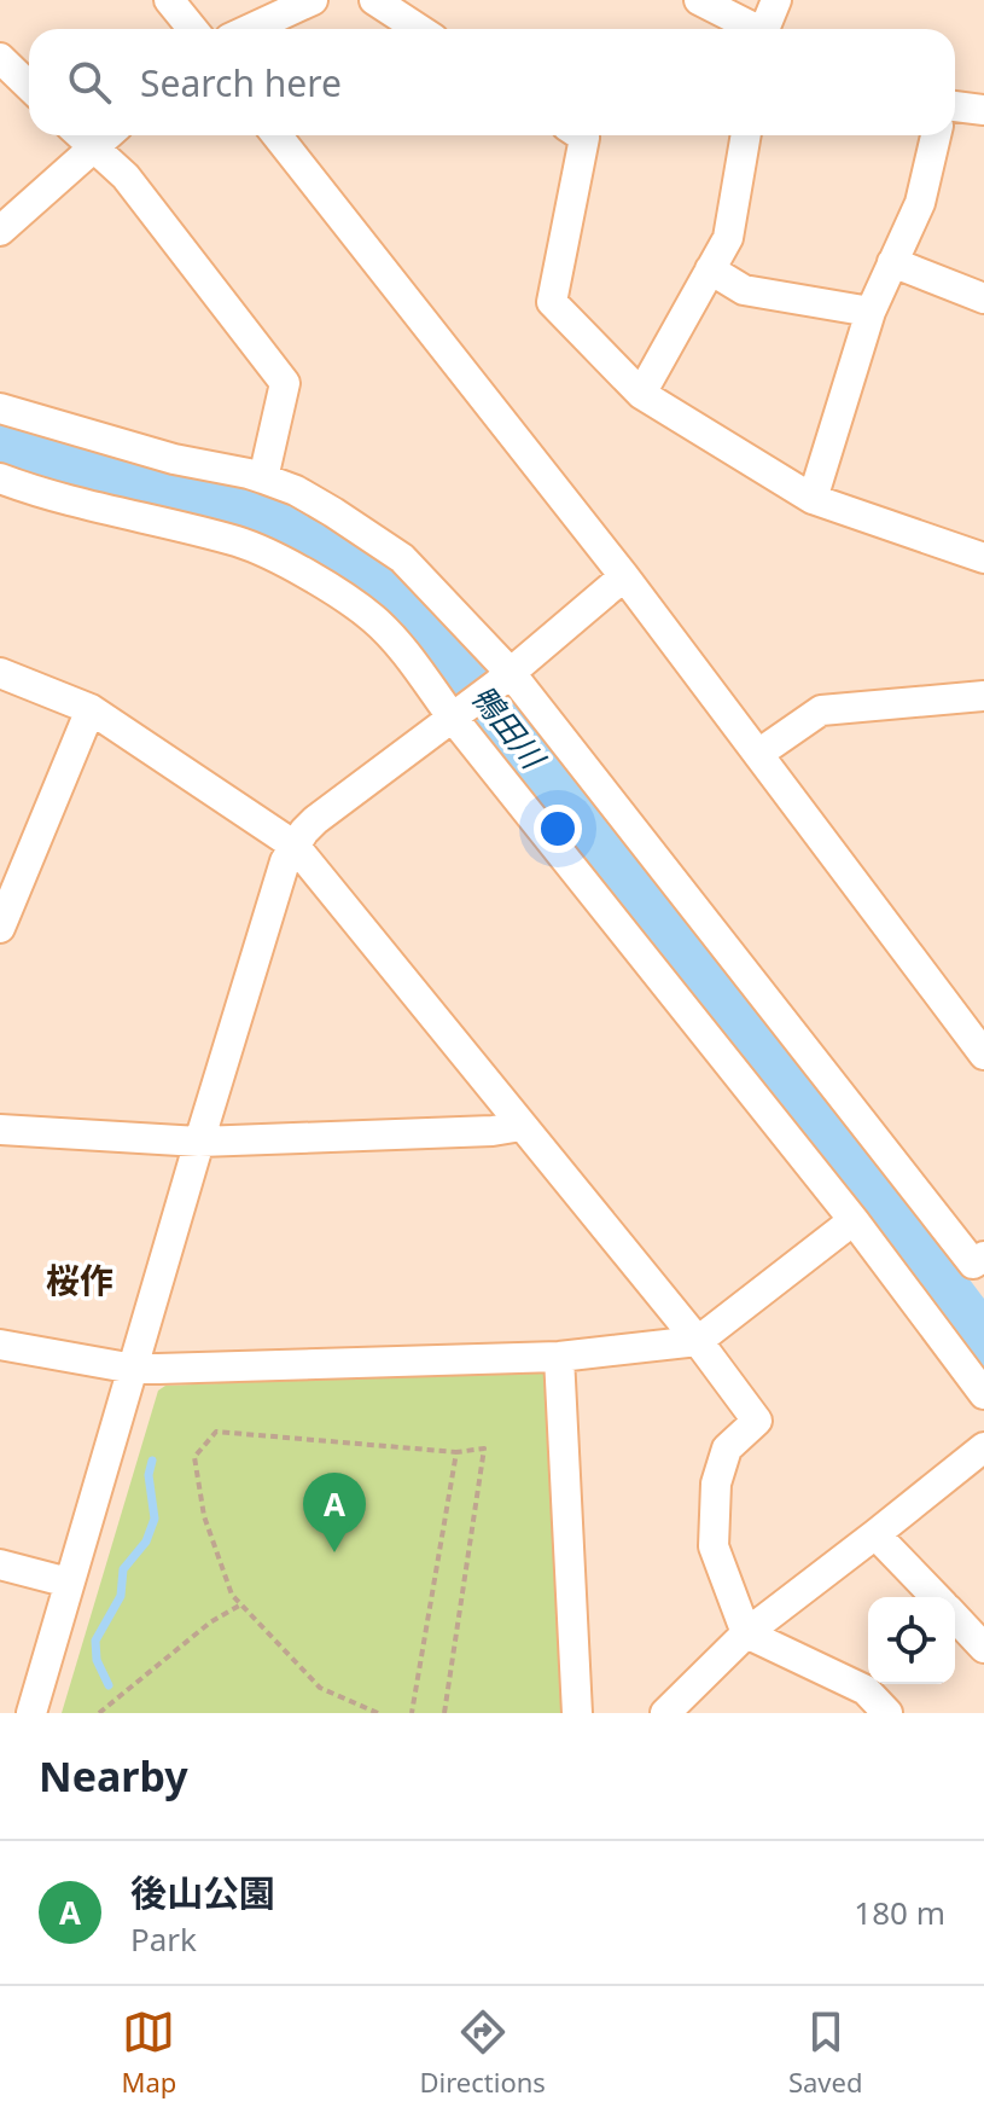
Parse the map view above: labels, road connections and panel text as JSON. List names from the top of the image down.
{
  "districts": ["桜作"],
  "water": ["鴨田川"],
  "page": {
    "search": "Search here",
    "pins": "A",
    "heading": "Nearby",
    "list": [
      {
        "mark": "A",
        "name": "後山公園",
        "note": "Park",
        "value": "180 m"
      }
    ],
    "nav": ["Map", "Directions", "Saved"]
  }
}
